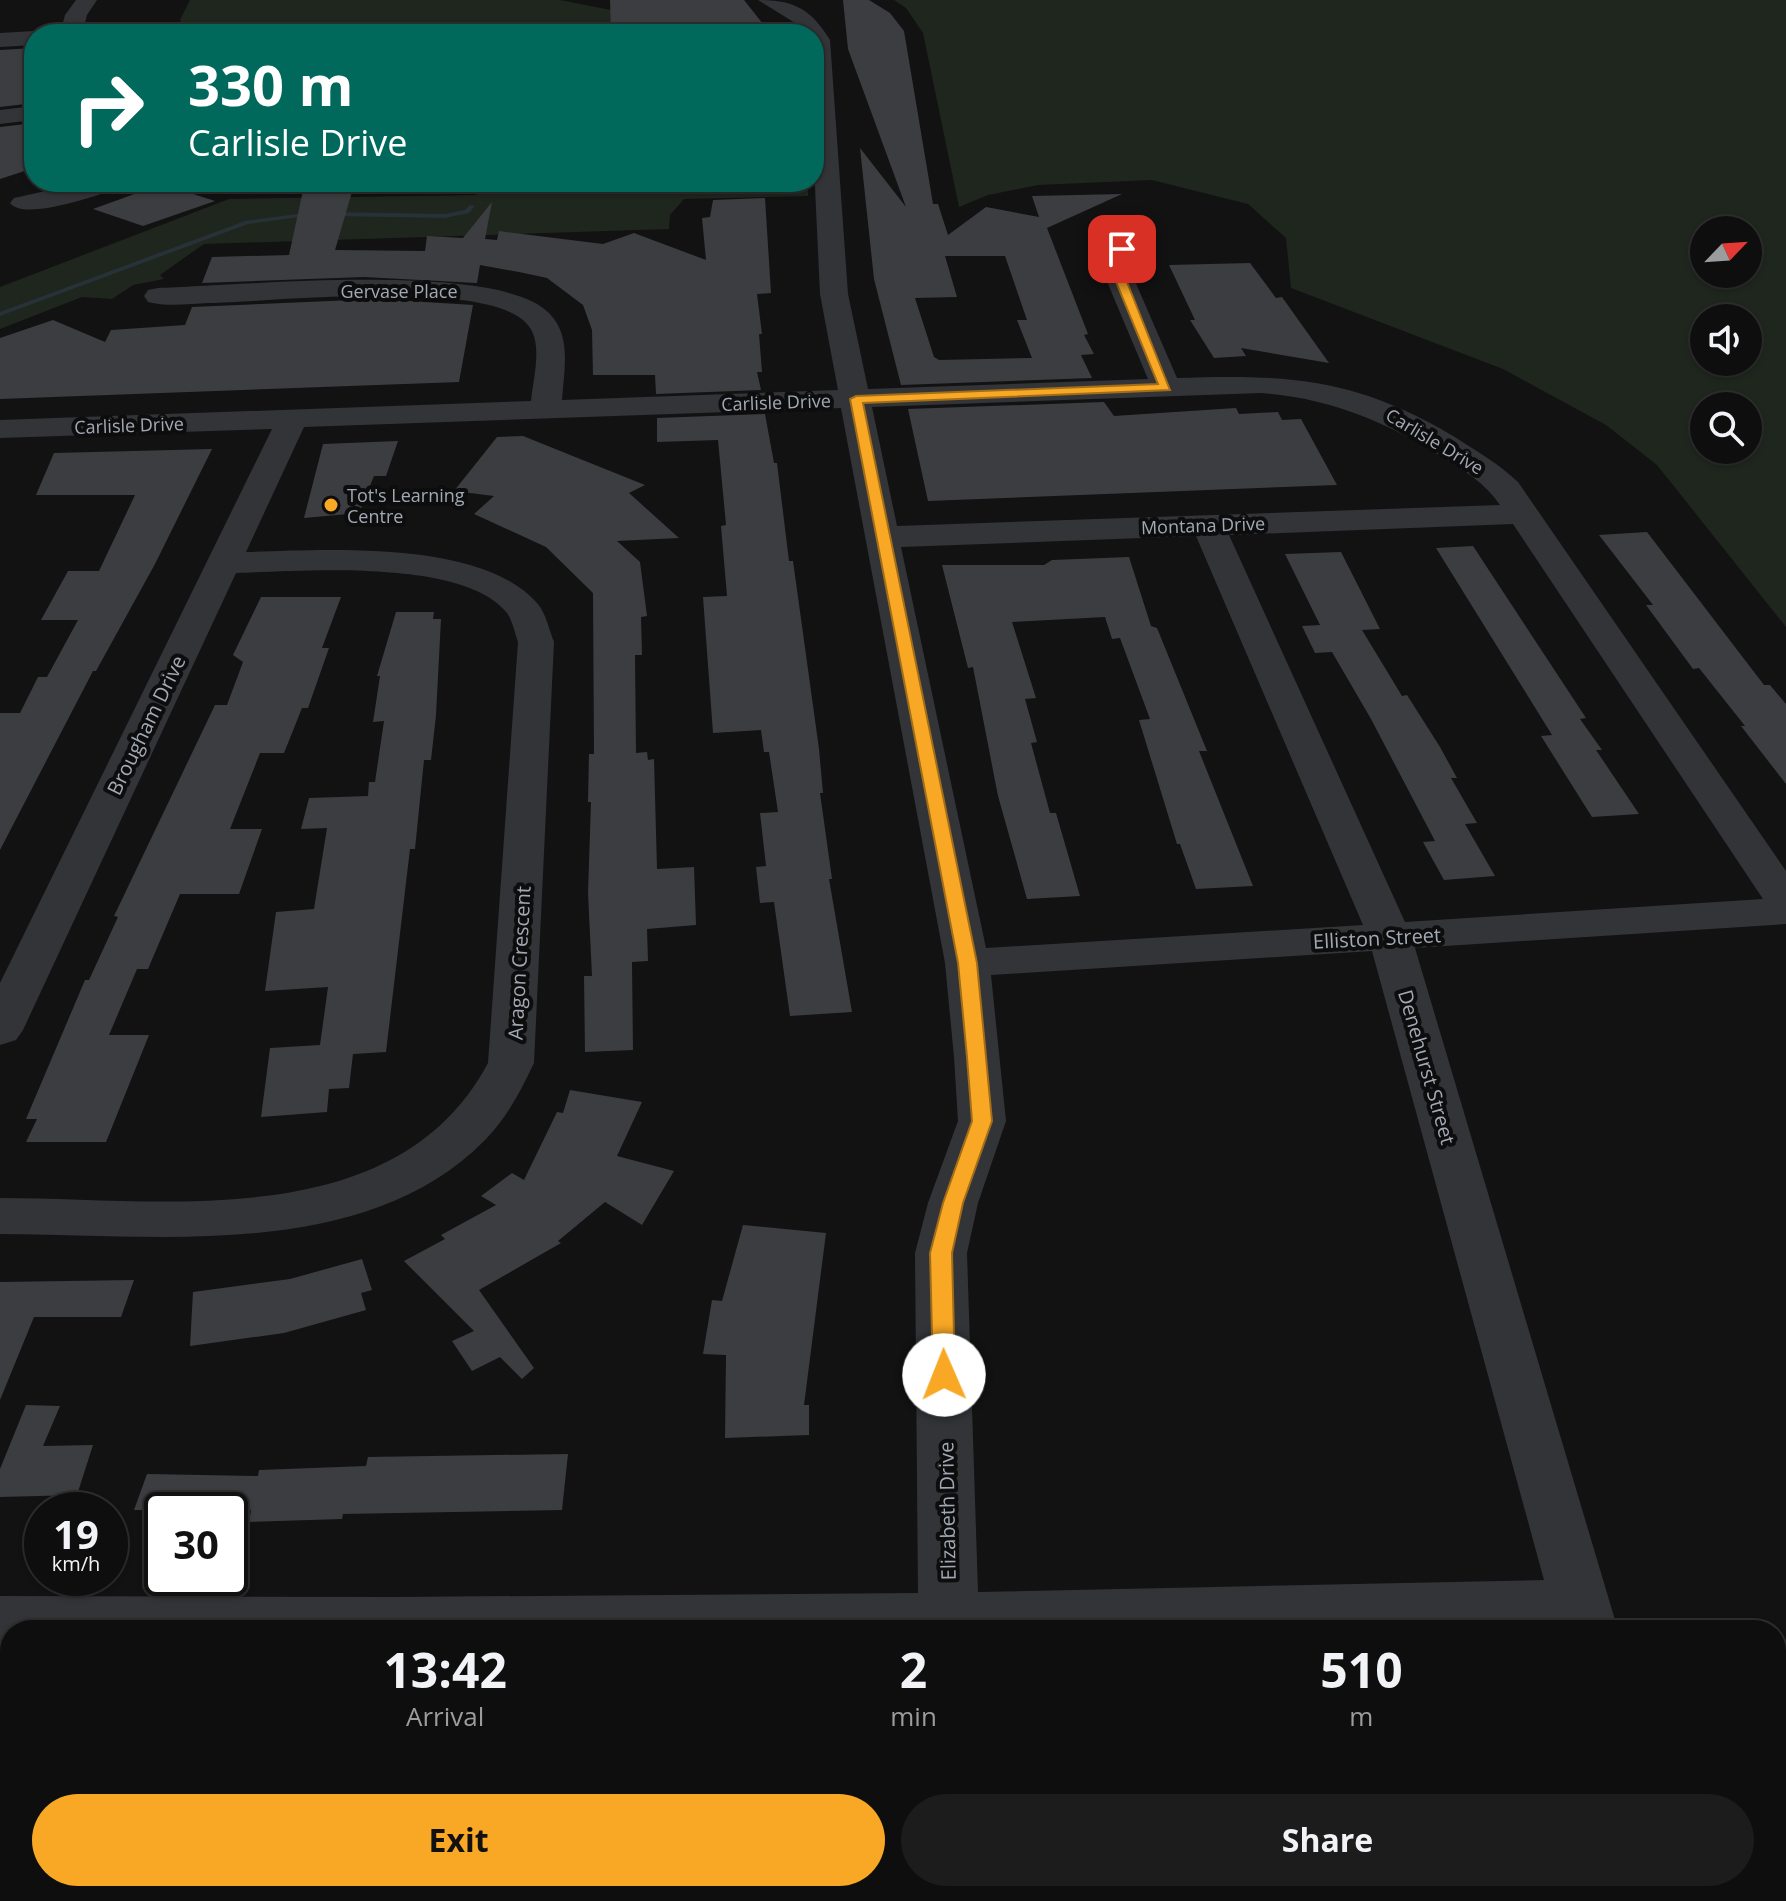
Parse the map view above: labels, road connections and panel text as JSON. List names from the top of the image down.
{
  "streets": {
    "street": [
      "Gervase Place",
      "Carlisle Drive",
      "Montana Drive",
      "Brougham Drive",
      "Elliston Street",
      "Aragon Crescent",
      "Denehurst Street",
      "Elizabeth Drive"
    ]
  },
  "crossings": [
    ["Gervase Place", "Carlisle Drive"],
    ["Carlisle Drive", "Montana Drive"],
    ["Carlisle Drive", "Brougham Drive"],
    ["Carlisle Drive", "Elizabeth Drive"],
    ["Montana Drive", "Denehurst Street"],
    ["Montana Drive", "Elizabeth Drive"],
    ["Brougham Drive", "Aragon Crescent"],
    ["Elliston Street", "Denehurst Street"],
    ["Elliston Street", "Elizabeth Drive"]
  ],
  "places": ["Tot's Learning Centre"],
  "north": "top right",
  "page": {
    "turn": ["330 m", "Carlisle Drive"],
    "speed": "19 km/h",
    "limit": "30",
    "eta": [
      "13:42",
      "Arrival",
      "2",
      "min",
      "510",
      "m"
    ],
    "buttons": ["Exit", "Share"]
  }
}
